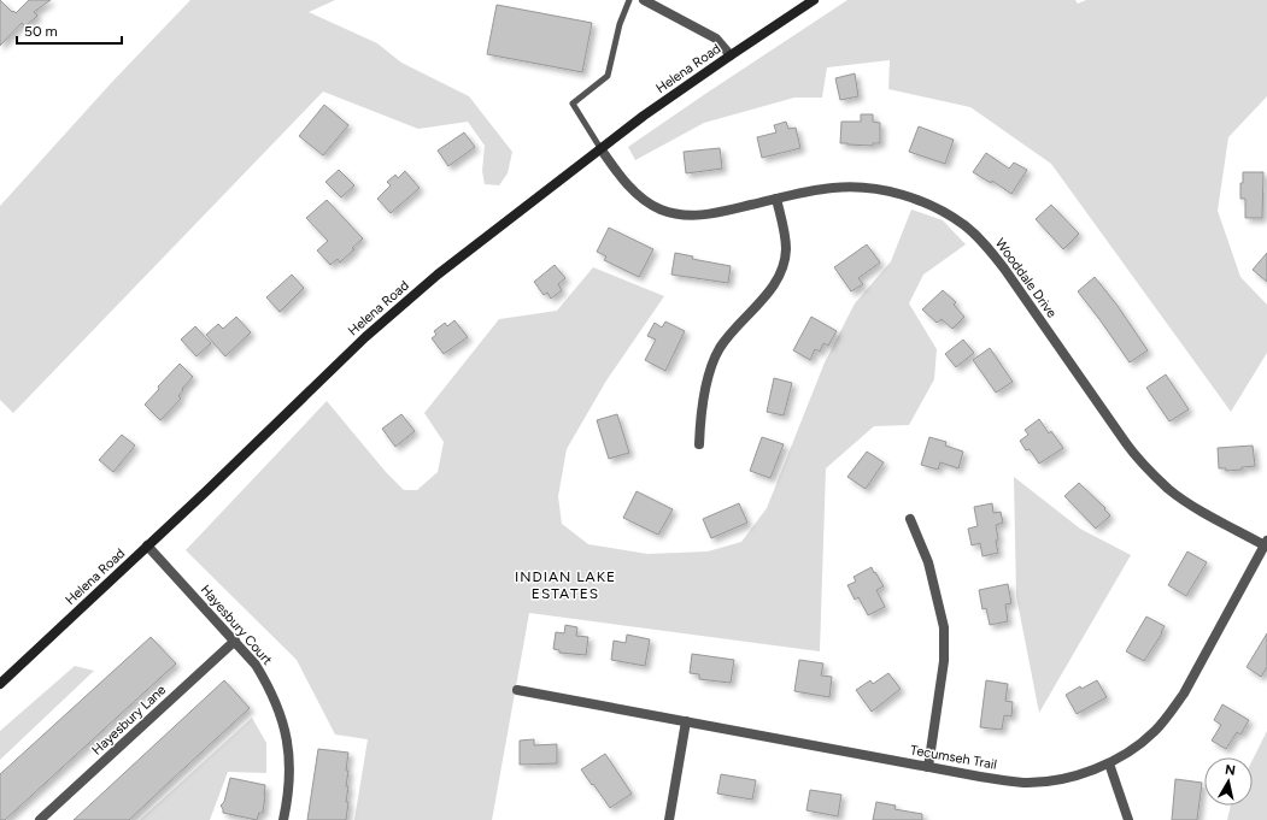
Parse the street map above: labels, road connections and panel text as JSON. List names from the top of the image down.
{
  "streets": {
    "main road": ["Helena Road"],
    "street": [
      "Wooddale Drive",
      "Hayesbury Court",
      "Hayesbury Lane",
      "Tecumseh Trail"
    ]
  },
  "crossings": [
    ["Helena Road", "Wooddale Drive"],
    ["Helena Road", "Hayesbury Court"],
    ["Wooddale Drive", "Tecumseh Trail"],
    ["Hayesbury Court", "Hayesbury Lane"]
  ],
  "districts": ["INDIAN LAKE ESTATES"],
  "scale_bar": "50 m",
  "north": "top"
}
